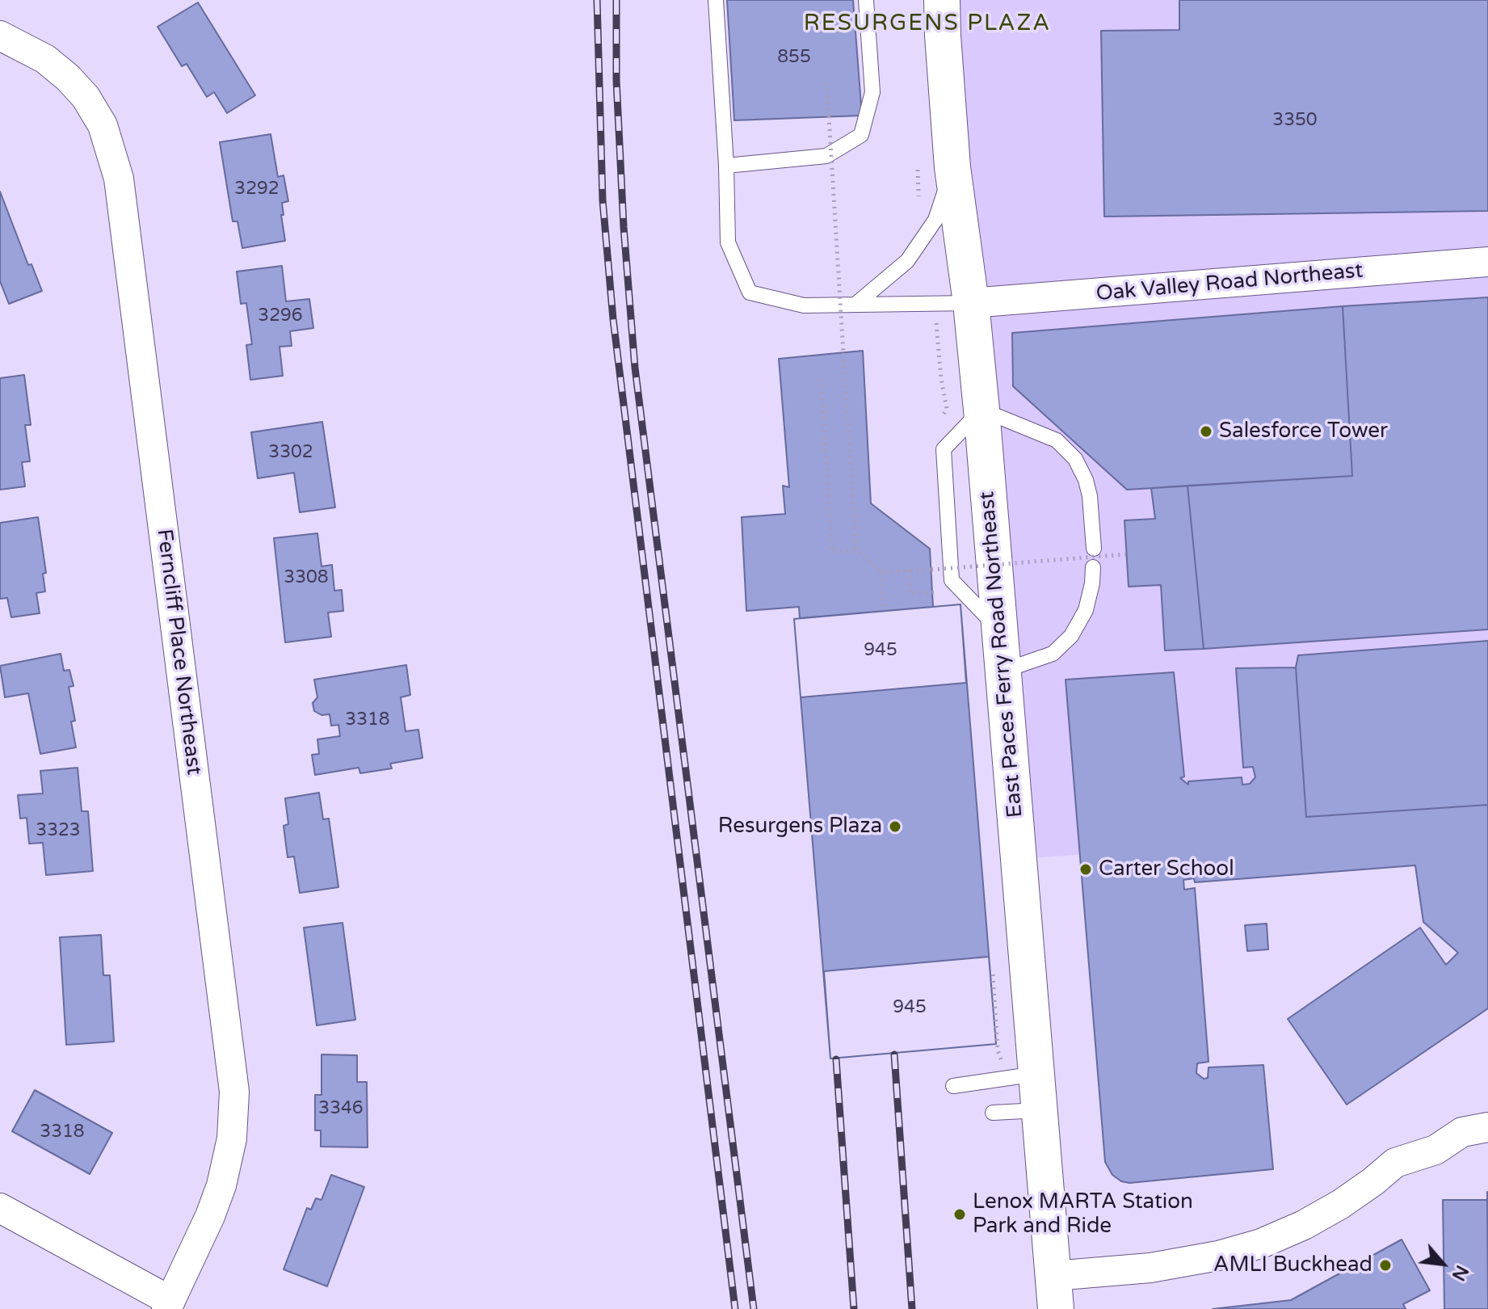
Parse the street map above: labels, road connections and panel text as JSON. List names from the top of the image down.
{
  "streets": {
    "street": ["Oak Valley Road Northeast", "Ferncliff Place Northeast", "East Paces Ferry Road Northeast"]
  },
  "crossings": [
    ["Oak Valley Road Northeast", "East Paces Ferry Road Northeast"]
  ],
  "districts": ["RESURGENS PLAZA"],
  "places": [
    "Salesforce Tower",
    "Resurgens Plaza",
    "Carter School",
    "Lenox MARTA Station Park and Ride",
    "AMLI Buckhead"
  ],
  "house_numbers": [
    "855",
    "3350",
    "3292",
    "3296",
    "3302",
    "3308",
    "945",
    "3318",
    "3323",
    "945",
    "3346",
    "3318"
  ],
  "north": "bottom right"
}
